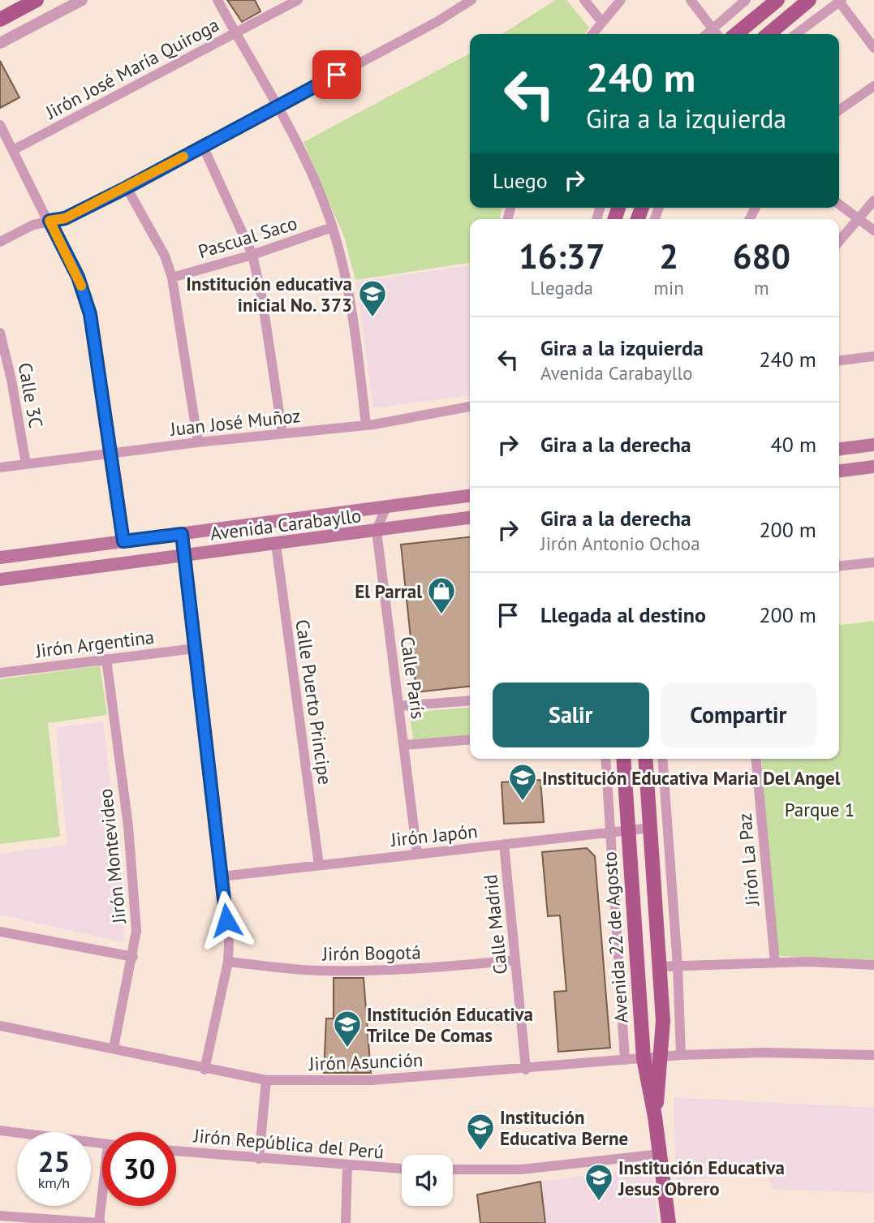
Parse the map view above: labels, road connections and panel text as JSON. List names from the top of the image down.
{
  "streets": {
    "main road": ["Avenida Carabayllo", "Avenida 22 de Agosto"],
    "street": [
      "Jirón José María Quiroga",
      "Pascual Saco",
      "Calle 3C",
      "Juan José Muñoz",
      "Jirón Argentina",
      "Calle París",
      "Calle Puerto Principe",
      "Jirón Japón",
      "Jirón Montevideo",
      "Jirón La Paz",
      "Calle Madrid",
      "Jirón Bogotá",
      "Jirón Asunción",
      "Jirón República del Perú"
    ]
  },
  "crossings": [
    ["Calle 3C", "Juan José Muñoz"],
    ["Avenida Carabayllo", "Calle París"],
    ["Avenida Carabayllo", "Calle Puerto Principe"],
    ["Jirón Argentina", "Jirón Montevideo"],
    ["Calle París", "Jirón Japón"],
    ["Calle Puerto Principe", "Jirón Japón"],
    ["Jirón Japón", "Calle Madrid"],
    ["Jirón Japón", "Avenida 22 de Agosto"],
    ["Jirón Montevideo", "Jirón Asunción"],
    ["Calle Madrid", "Jirón Bogotá"],
    ["Calle Madrid", "Jirón Asunción"],
    ["Avenida 22 de Agosto", "Jirón Asunción"]
  ],
  "parks": ["Parque 1"],
  "places": {
    "school or university": [
      "Institución educativa inicial No. 373",
      "Institución Educativa Maria Del Angel",
      "Institución Educativa Trilce De Comas",
      "Institución Educativa Berne",
      "Institución Educativa Jesus Obrero"
    ],
    "shop": ["El Parral"]
  },
  "page": {
    "turn": ["240 m", "Gira a la izquierda"],
    "then": "Luego",
    "eta": [
      "16:37",
      "Llegada",
      "2",
      "min",
      "680",
      "m"
    ],
    "list": [
      {
        "name": "Gira a la izquierda",
        "note": "Avenida Carabayllo",
        "value": "240 m"
      },
      {
        "name": "Gira a la derecha",
        "value": "40 m"
      },
      {
        "name": "Gira a la derecha",
        "note": "Jirón Antonio Ochoa",
        "value": "200 m"
      },
      {
        "name": "Llegada al destino",
        "value": "200 m"
      }
    ],
    "buttons": ["Salir", "Compartir"],
    "speed": "25 km/h",
    "limit": "30"
  }
}
